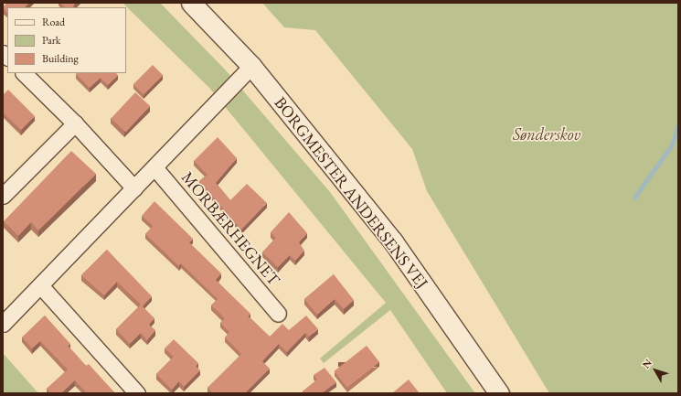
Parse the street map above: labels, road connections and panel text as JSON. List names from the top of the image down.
{
  "streets": {
    "street": ["BORGMESTER ANDERSENS VEJ", "MORBÆRHEGNET"]
  },
  "parks": ["Sønderskov"],
  "legend": ["Road", "Park", "Building"],
  "north": "top left"
}
